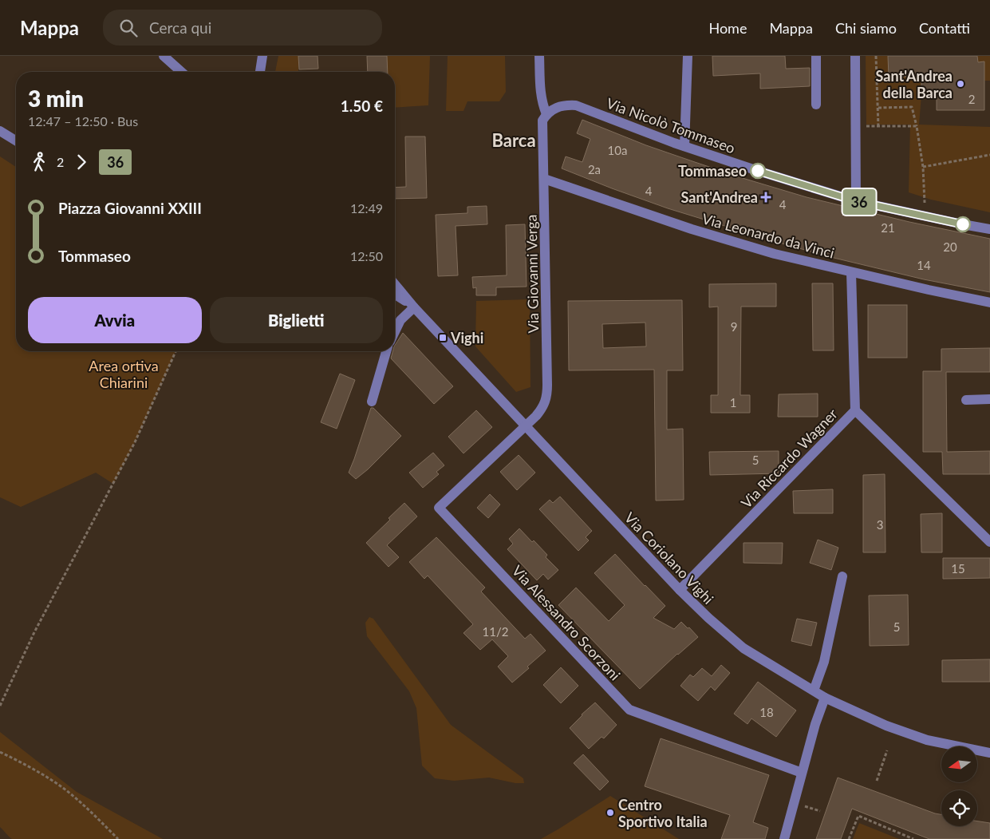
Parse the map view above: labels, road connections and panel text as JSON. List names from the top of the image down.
{
  "streets": {
    "street": [
      "Via Nicolò Tommaseo",
      "Via Leonardo da Vinci",
      "Via Giovanni Verga",
      "Via Riccardo Wagner",
      "Via Coriolano Vighi",
      "Via Alessandro Scorzoni"
    ]
  },
  "crossings": [
    ["Via Nicolò Tommaseo", "Via Giovanni Verga"],
    ["Via Leonardo da Vinci", "Via Giovanni Verga"],
    ["Via Leonardo da Vinci", "Via Riccardo Wagner"],
    ["Via Giovanni Verga", "Via Coriolano Vighi"],
    ["Via Giovanni Verga", "Via Alessandro Scorzoni"],
    ["Via Riccardo Wagner", "Via Coriolano Vighi"],
    ["Via Coriolano Vighi", "Via Alessandro Scorzoni"]
  ],
  "districts": ["Barca"],
  "parks": ["Area ortiva Chiarini"],
  "places": {
    "other": ["Sant'Andrea della Barca", "Tommaseo", "Centro Sportivo Italia"],
    "health": ["Sant'Andrea"],
    "transit": ["Vighi"]
  },
  "lines": ["bus line 36"],
  "house_numbers": [
    "2",
    "10a",
    "2a",
    "4",
    "4",
    "21",
    "20",
    "14",
    "9",
    "1",
    "5",
    "3",
    "15",
    "5",
    "11/2",
    "18"
  ],
  "north": "left",
  "page": {
    "header": "Mappa",
    "search": "Cerca qui",
    "nav": [
      "Home",
      "Mappa",
      "Chi siamo",
      "Contatti"
    ],
    "on_map": "36",
    "heading": ["3 min", "12:47 – 12:50 · Bus", "1.50 €"],
    "legs": ["2", "36"],
    "list": [
      {
        "name": "Piazza Giovanni XXIII",
        "value": "12:49"
      },
      {
        "name": "Tommaseo",
        "value": "12:50"
      }
    ],
    "buttons": ["Avvia", "Biglietti"]
  }
}
